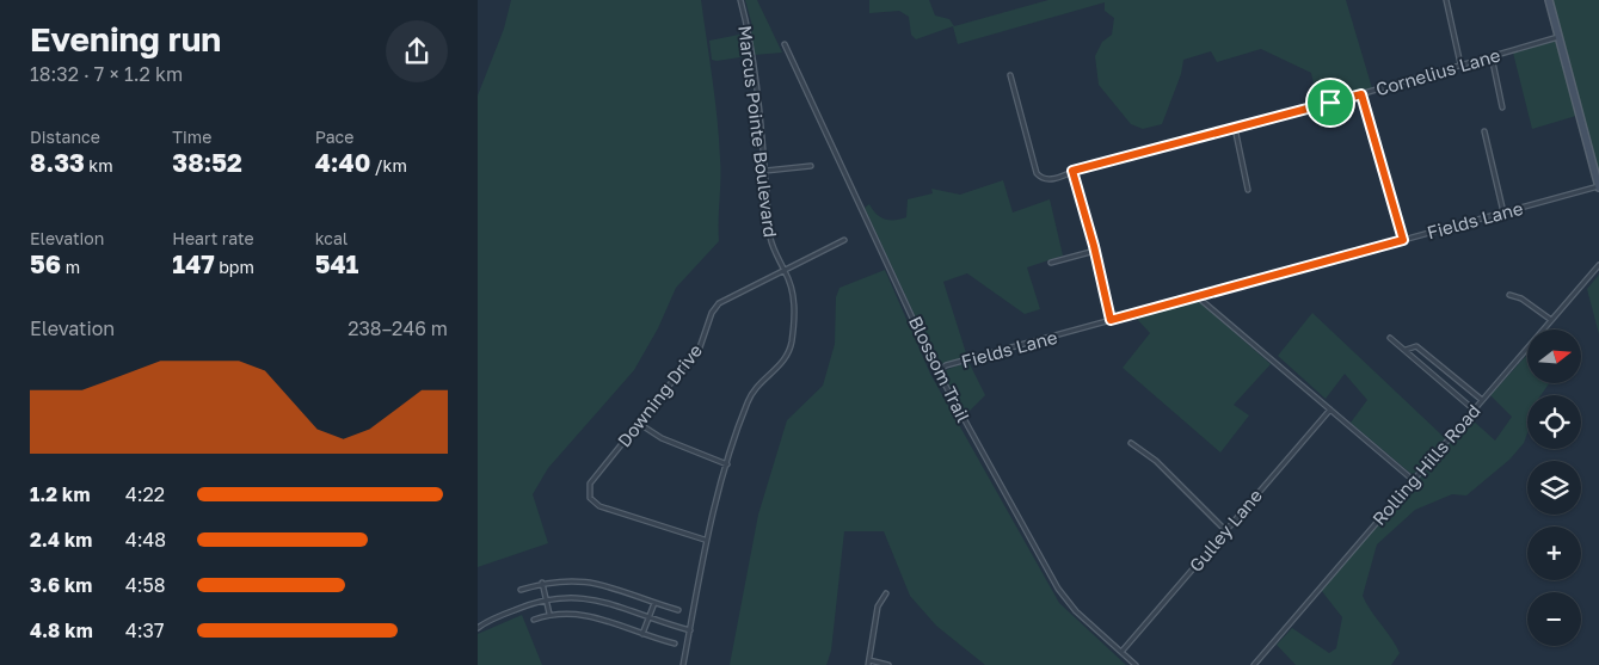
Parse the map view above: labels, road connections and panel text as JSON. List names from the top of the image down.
{
  "streets": {
    "street": [
      "Cornelius Lane",
      "Marcus Pointe Boulevard",
      "Fields Lane",
      "Blossom Trail",
      "Downing Drive",
      "Rolling Hills Road",
      "Gulley Lane"
    ]
  },
  "crossings": [
    ["Marcus Pointe Boulevard", "Downing Drive"],
    ["Fields Lane", "Blossom Trail"],
    ["Blossom Trail", "Gulley Lane"]
  ],
  "north": "right",
  "page": {
    "heading": ["Evening run", "18:32 · 7 × 1.2 km"],
    "stats": [
      ["Distance", "8.33 km"],
      ["Time", "38:52"],
      ["Pace", "4:40 /km"],
      ["Elevation", "56 m"],
      ["Heart rate", "147 bpm"],
      ["kcal", "541"]
    ],
    "chart": ["Elevation", "238–246 m"],
    "map_buttons": ["+", "−"],
    "list": [
      {
        "name": "1.2 km",
        "note": "4:22"
      },
      {
        "name": "2.4 km",
        "note": "4:48"
      },
      {
        "name": "3.6 km",
        "note": "4:58"
      },
      {
        "name": "4.8 km",
        "note": "4:37"
      }
    ]
  }
}
